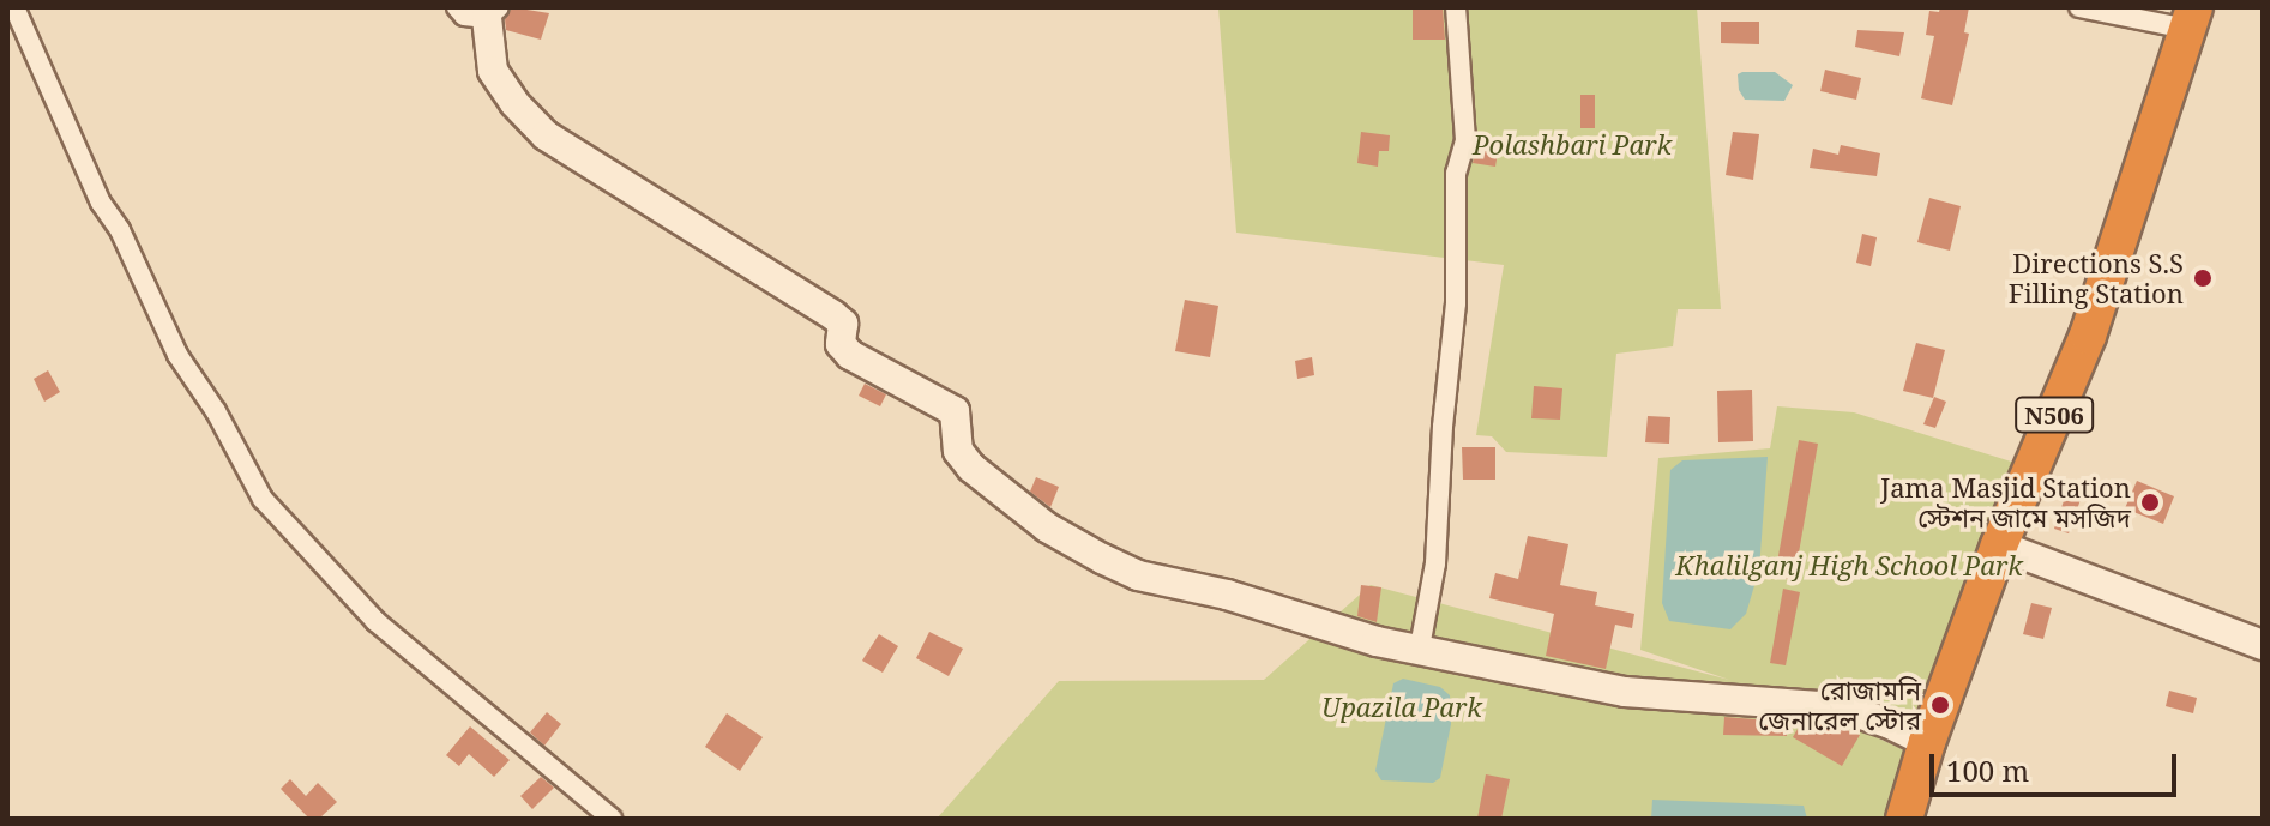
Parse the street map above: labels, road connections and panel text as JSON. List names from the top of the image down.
{
  "streets": {
    "highway": ["N506"]
  },
  "parks": ["Polashbari Park", "Khalilganj High School Park", "Upazila Park"],
  "places": ["Directions S.S Filling Station", "Jama Masjid Station স্টেশন জামে মসজিদ", "রোজামনি জেনারেল স্টোর"],
  "scale_bar": "100 m"
}
